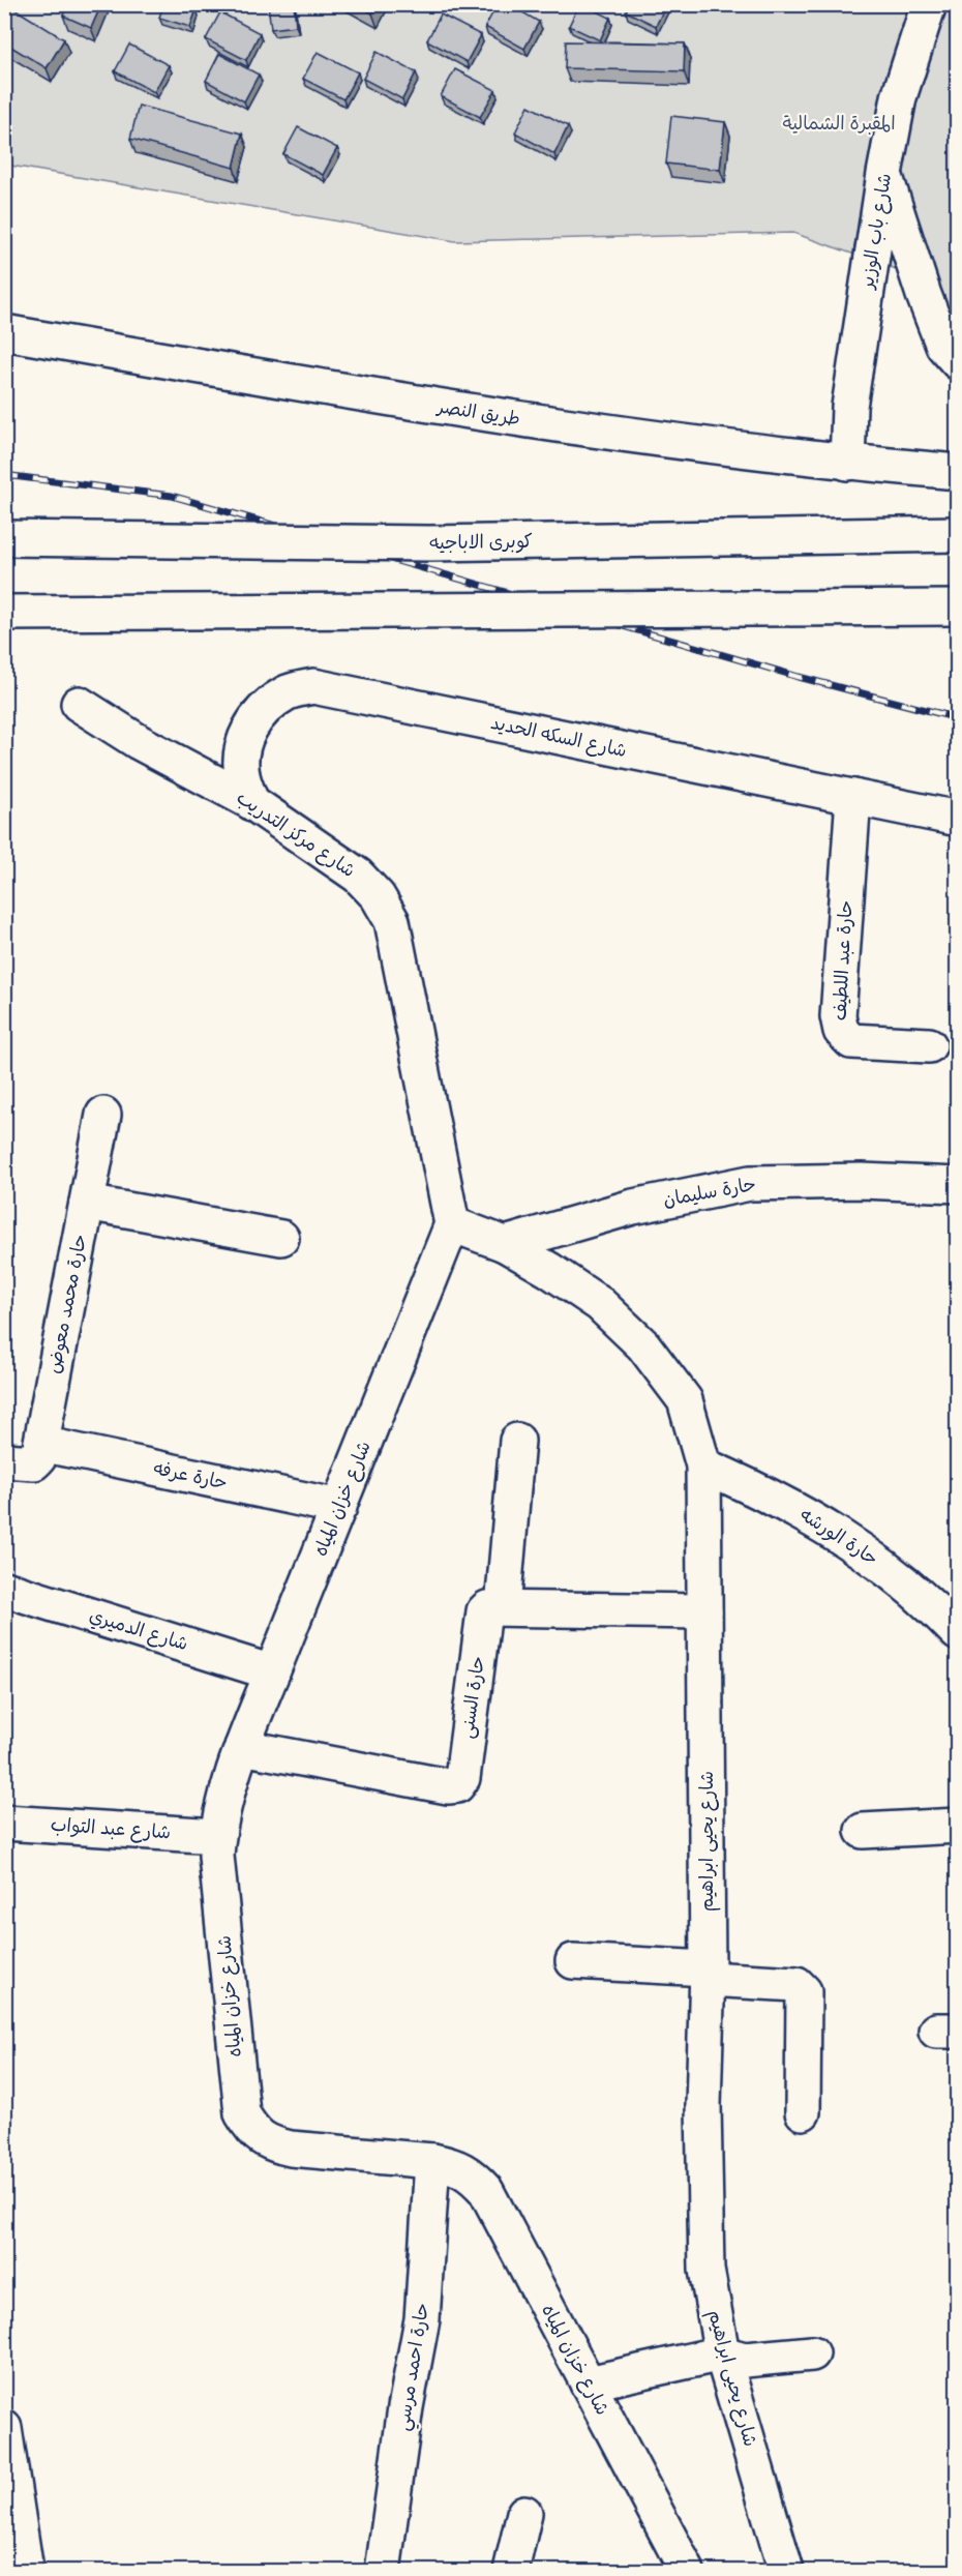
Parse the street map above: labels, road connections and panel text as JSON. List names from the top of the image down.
{
  "streets": {
    "main road": [
      "شارع باب الوزير",
      "طريق النصر",
      "كوبرى الاباجيه",
      "شارع السكه الحديد",
      "شارع مركز التدريب",
      "حارة عبد اللطيف",
      "حارة سليمان",
      "حارة محمد معوض",
      "حارة عرفه",
      "شارع خزان المياه",
      "حارة الورشه",
      "شارع الدميري",
      "حارة السنى",
      "شارع عبد التواب",
      "شارع يحيى ابراهيم",
      "حارة احمد مرسي"
    ]
  },
  "crossings": [
    ["شارع باب الوزير", "طريق النصر"],
    ["شارع السكه الحديد", "شارع مركز التدريب"],
    ["شارع السكه الحديد", "حارة عبد اللطيف"],
    ["شارع مركز التدريب", "شارع خزان المياه"],
    ["شارع مركز التدريب", "شارع يحيى ابراهيم"],
    ["حارة سليمان", "شارع يحيى ابراهيم"],
    ["حارة محمد معوض", "حارة عرفه"],
    ["حارة عرفه", "شارع خزان المياه"],
    ["شارع خزان المياه", "شارع الدميري"],
    ["شارع خزان المياه", "حارة السنى"],
    ["شارع خزان المياه", "شارع عبد التواب"],
    ["شارع خزان المياه", "شارع يحيى ابراهيم"],
    ["شارع خزان المياه", "حارة احمد مرسي"],
    ["حارة الورشه", "شارع يحيى ابراهيم"]
  ],
  "parks": ["المقبرة الشمالية"]
}
